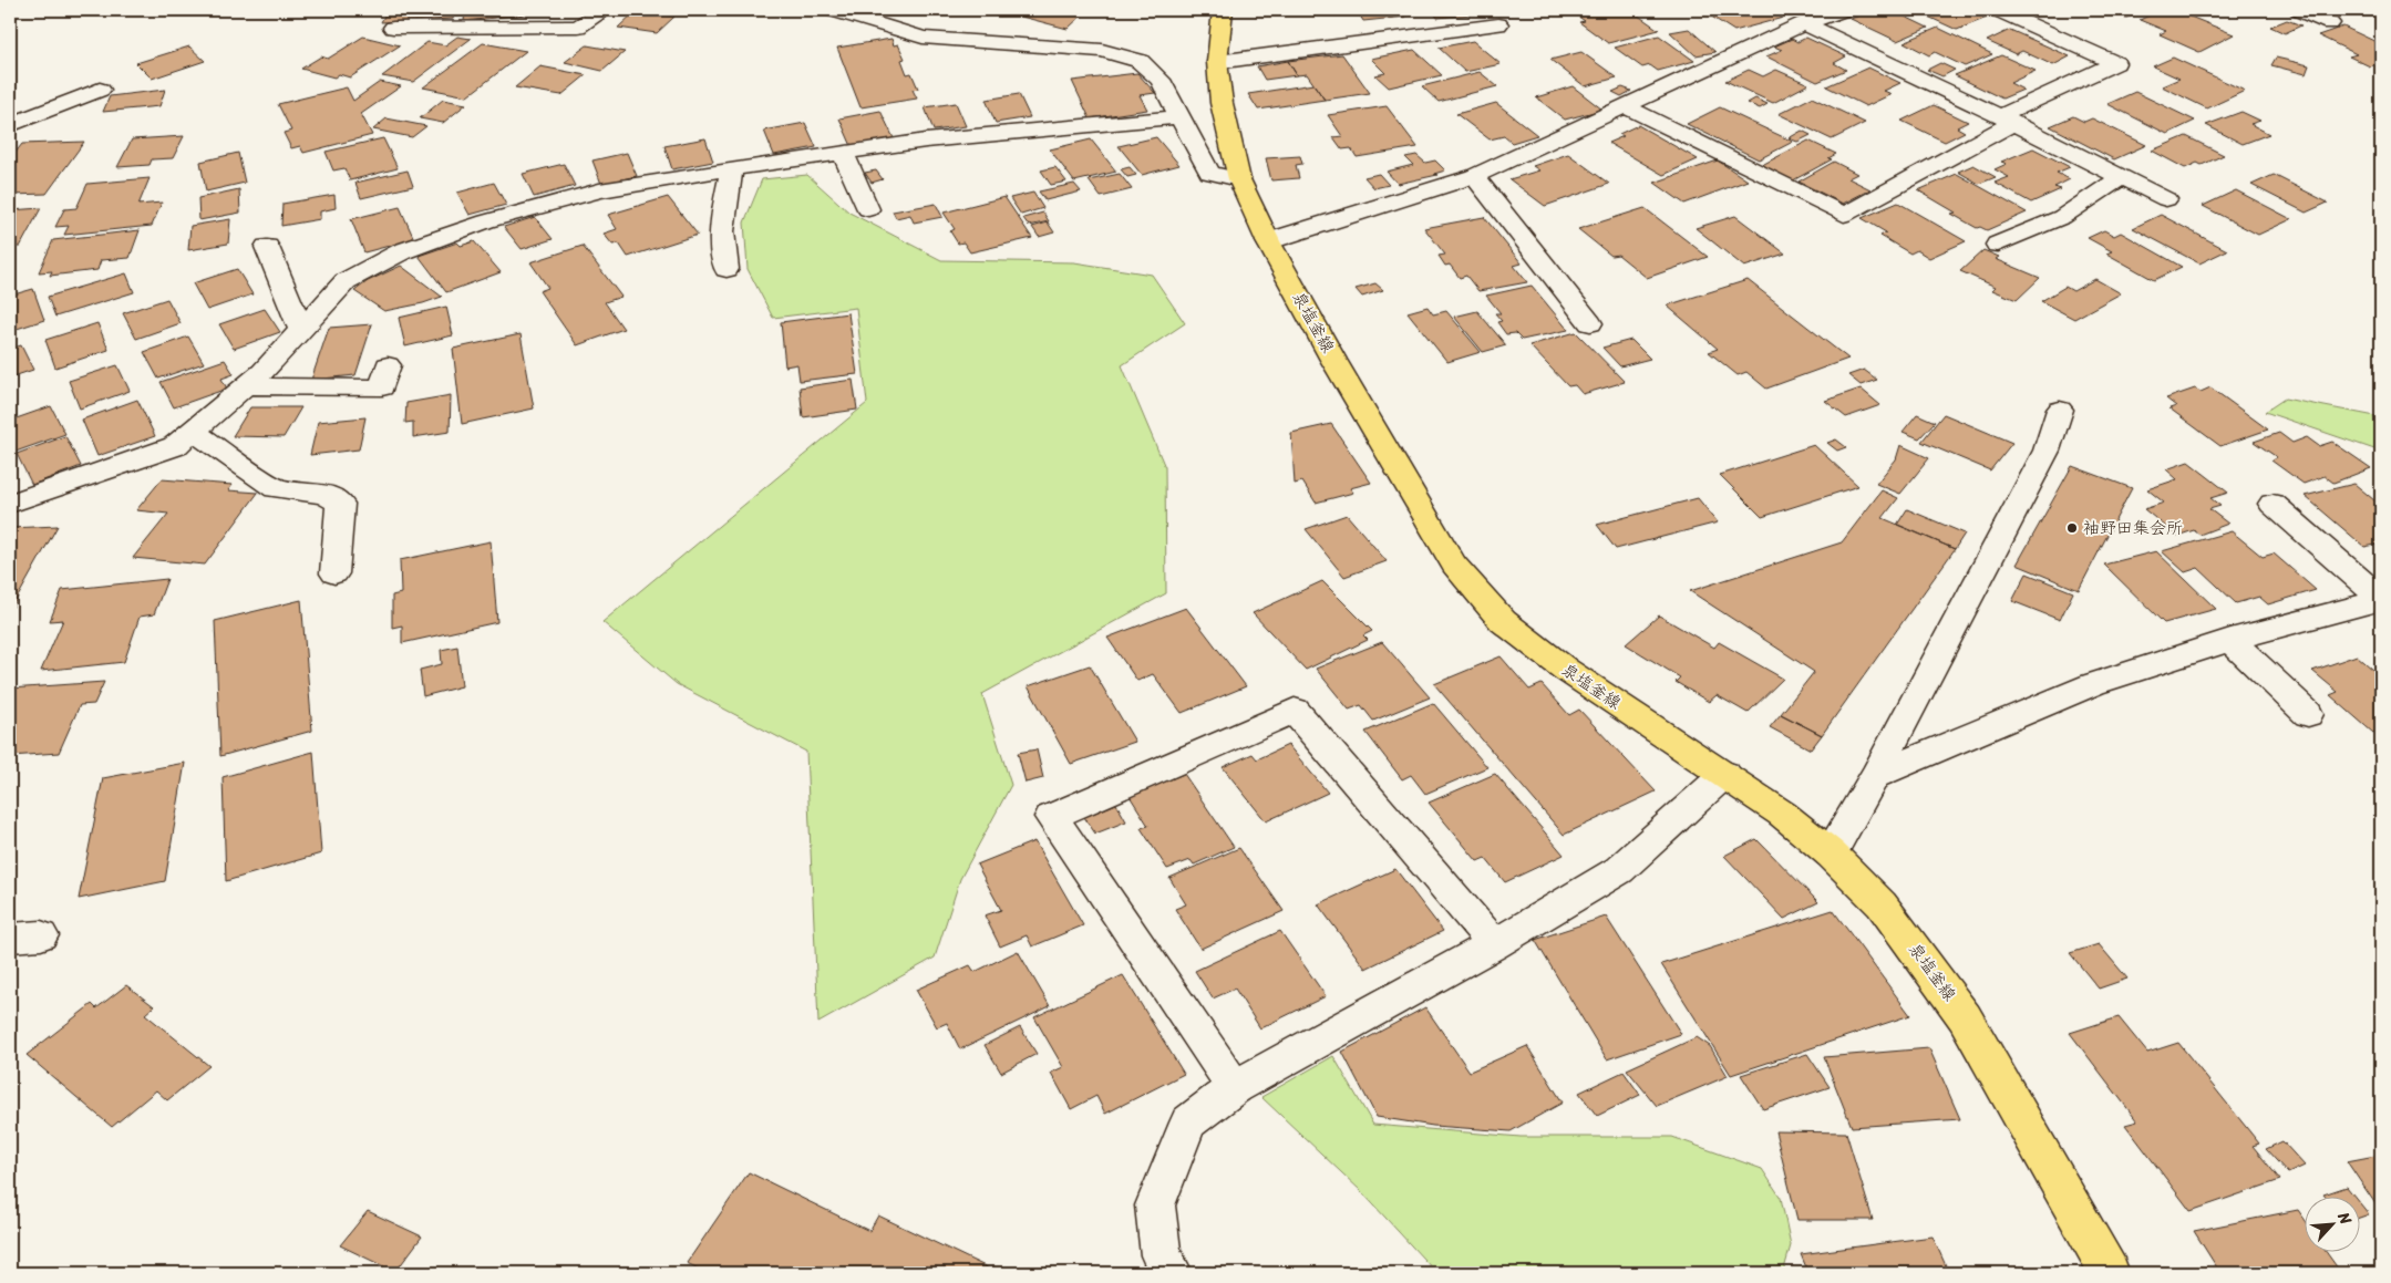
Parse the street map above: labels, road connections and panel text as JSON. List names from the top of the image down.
{
  "streets": {
    "main road": ["泉塩釜線"]
  },
  "places": ["袖野田集会所"],
  "north": "top right"
}
